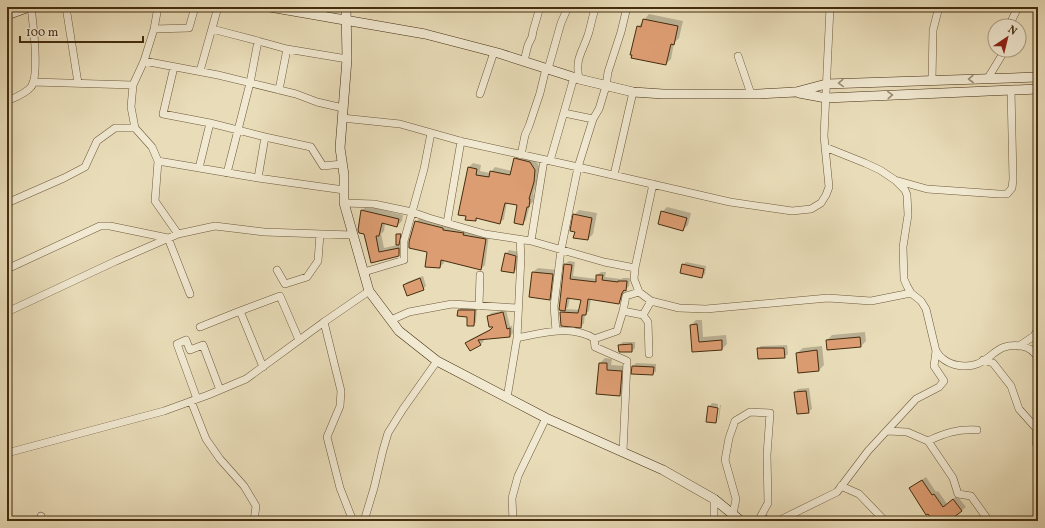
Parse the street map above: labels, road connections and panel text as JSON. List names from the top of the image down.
{
  "scale_bar": "100 m",
  "north": "top right"
}
